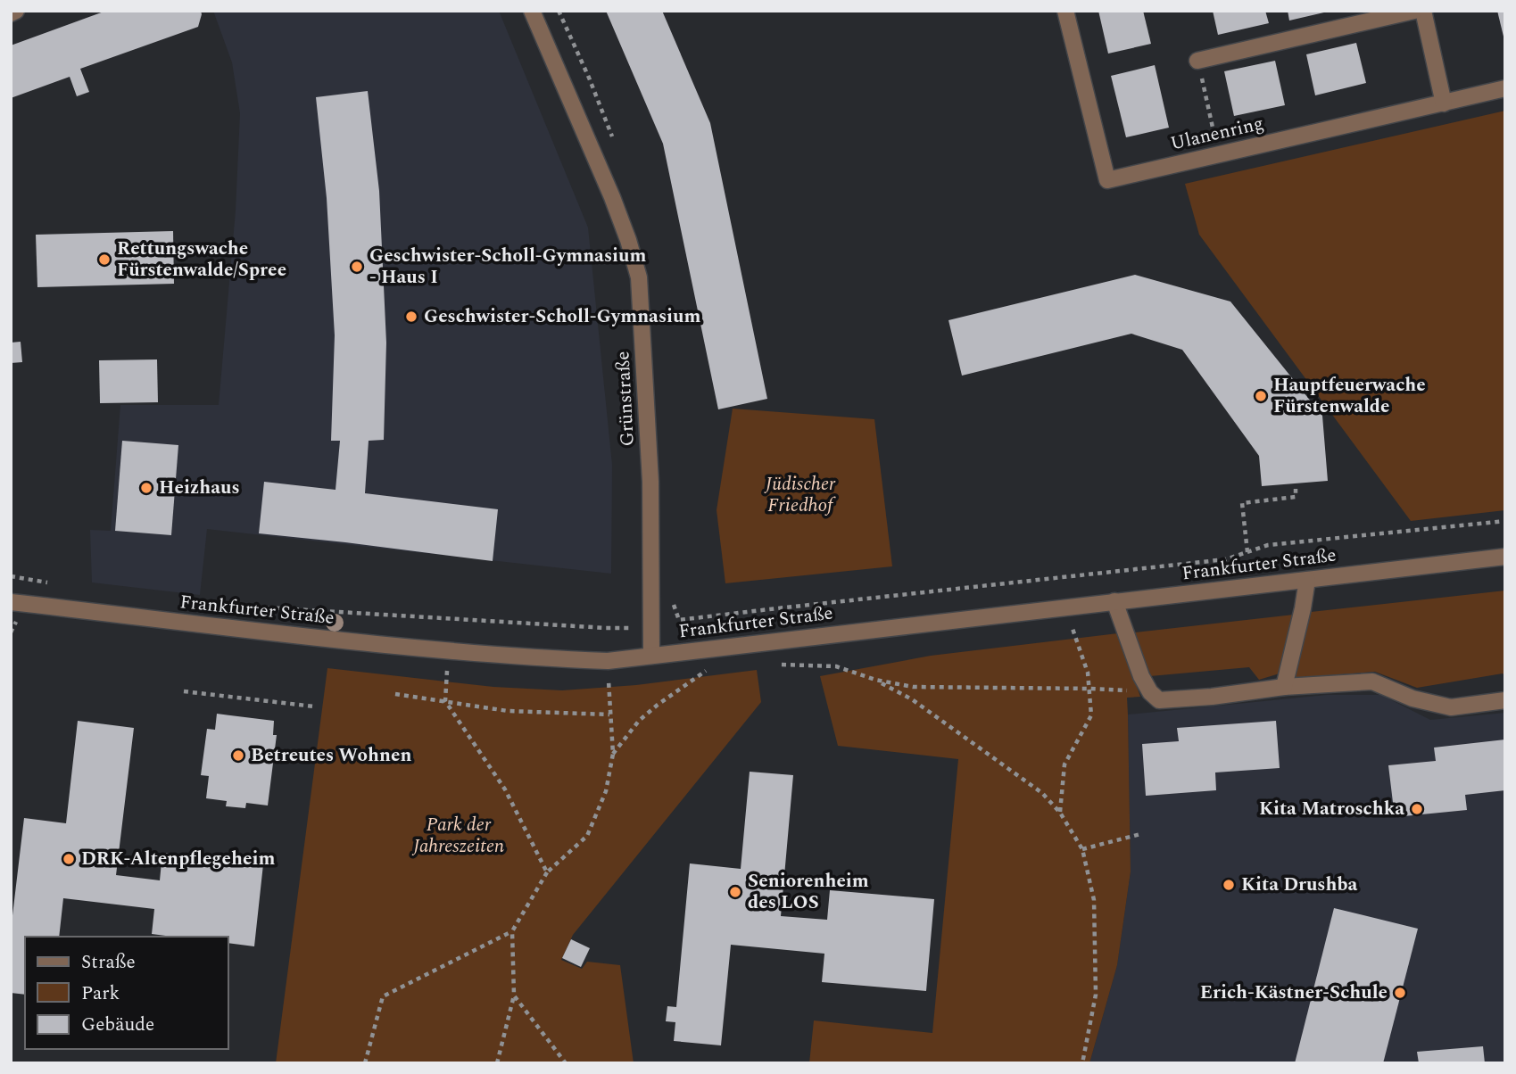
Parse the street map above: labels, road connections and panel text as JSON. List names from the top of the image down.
{
  "streets": {
    "street": ["Ulanenring", "Grünstraße", "Frankfurter Straße"]
  },
  "crossings": [
    ["Grünstraße", "Frankfurter Straße"]
  ],
  "parks": ["Jüdischer Friedhof", "Park der Jahreszeiten"],
  "places": [
    "Rettungswache Fürstenwalde/Spree",
    "Geschwister-Scholl-Gymnasium - Haus I",
    "Geschwister-Scholl-Gymnasium",
    "Hauptfeuerwache Fürstenwalde",
    "Heizhaus",
    "Betreutes Wohnen",
    "Kita Matroschka",
    "DRK-Altenpflegeheim",
    "Kita Drushba",
    "Seniorenheim des LOS",
    "Erich-Kästner-Schule"
  ],
  "legend": ["Straße", "Park", "Gebäude"]
}
